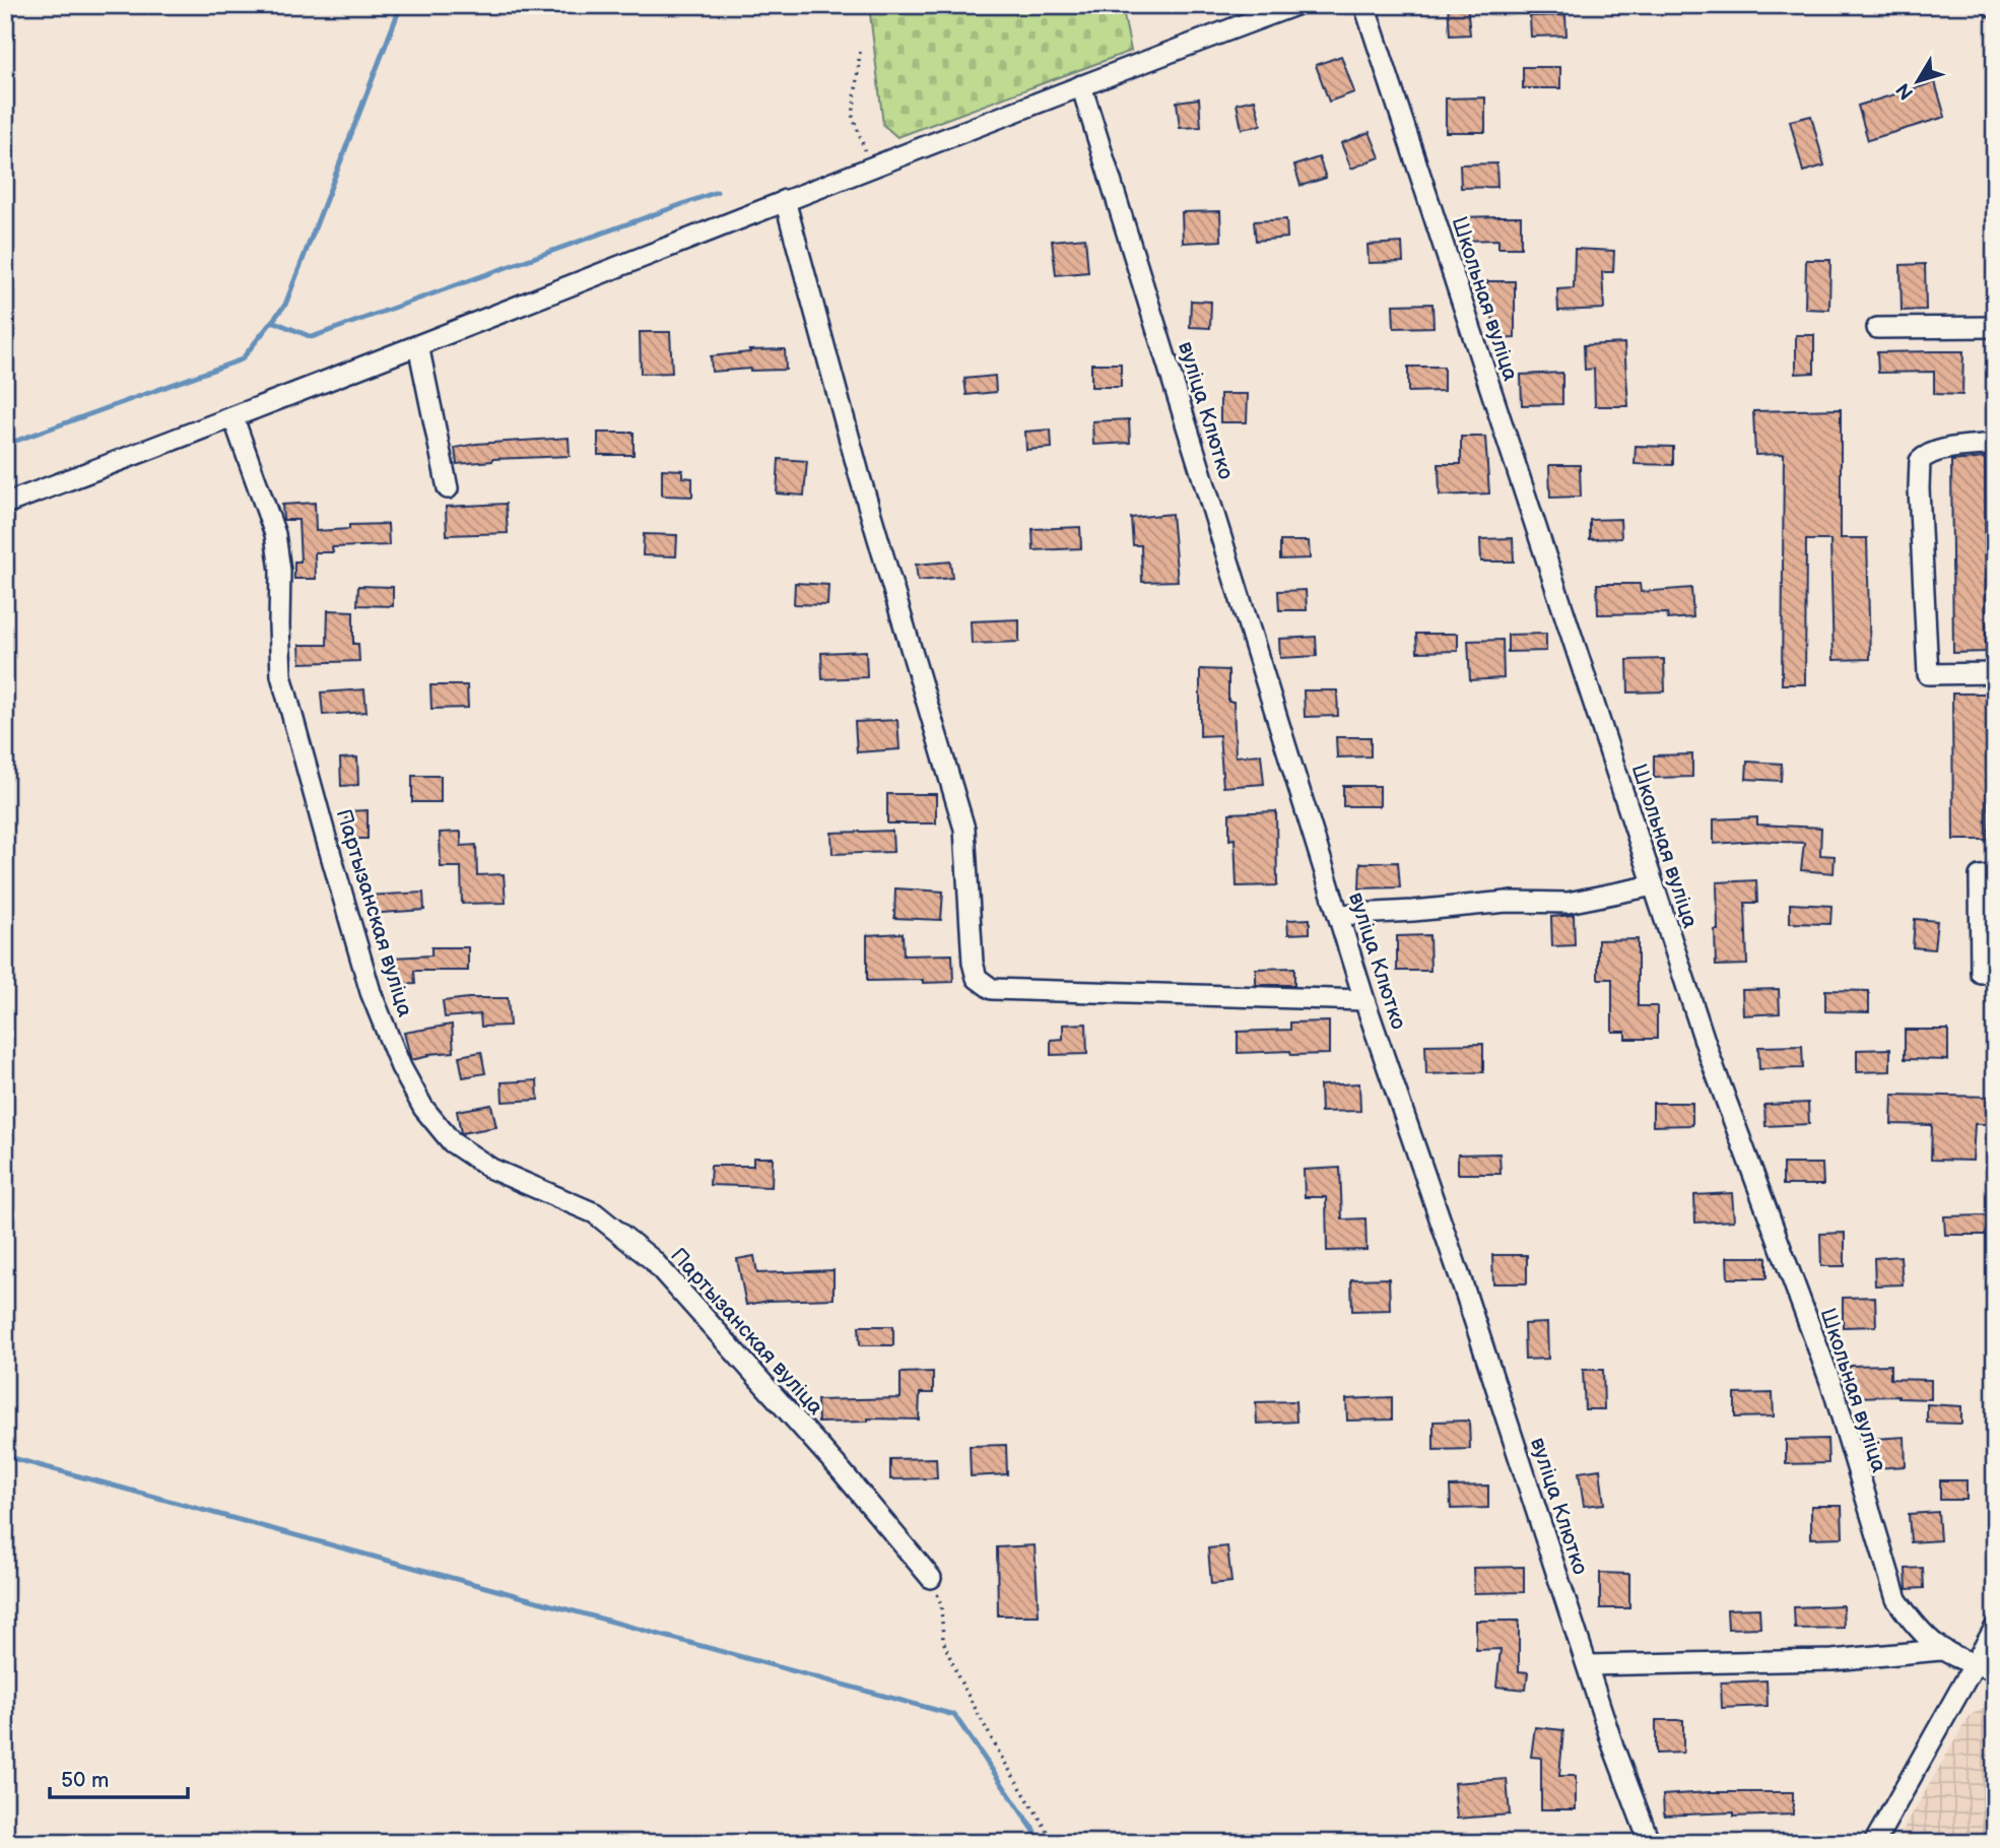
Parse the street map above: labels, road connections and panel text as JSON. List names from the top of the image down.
{
  "streets": {
    "street": ["Школьная вуліца", "вуліца Клютко", "Партызанская вуліца"]
  },
  "scale_bar": "50 m",
  "north": "bottom left"
}
